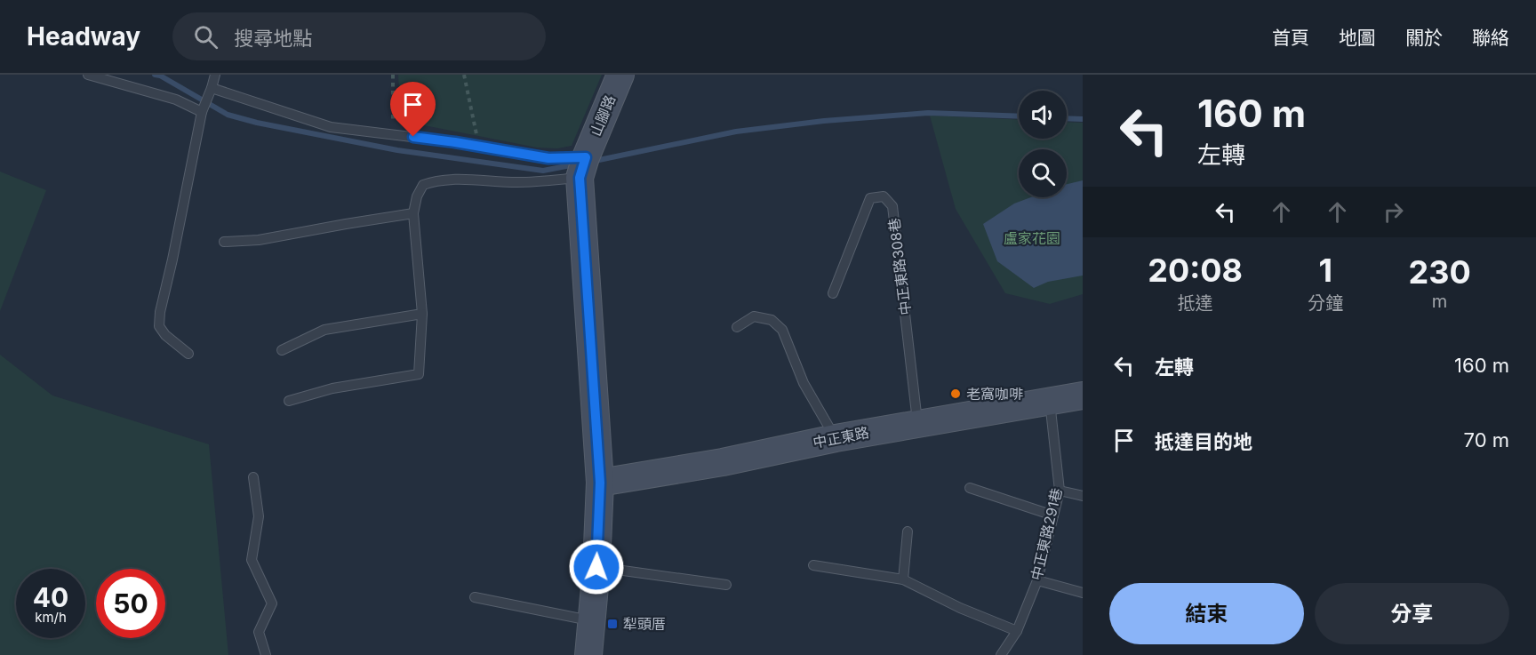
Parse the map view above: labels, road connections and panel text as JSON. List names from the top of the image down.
{
  "streets": {
    "main road": ["山腳路", "中正東路"],
    "lane": ["中正東路308巷", "中正東路291巷"]
  },
  "crossings": [
    ["山腳路", "中正東路"],
    ["中正東路308巷", "中正東路"],
    ["中正東路", "中正東路291巷"]
  ],
  "parks": ["盧家花園"],
  "places": {
    "other": ["老窩咖啡"],
    "transit": ["犁頭厝"]
  },
  "page": {
    "header": "Headway",
    "search": "搜尋地點",
    "nav": [
      "首頁",
      "地圖",
      "關於",
      "聯絡"
    ],
    "turn": ["160 m", "左轉"],
    "eta": [
      "20:08",
      "抵達",
      "1",
      "分鐘",
      "230",
      "m"
    ],
    "list": [
      {
        "name": "左轉",
        "value": "160 m"
      },
      {
        "name": "抵達目的地",
        "value": "70 m"
      }
    ],
    "speed": "40 km/h",
    "limit": "50",
    "buttons": ["結束", "分享"]
  }
}
